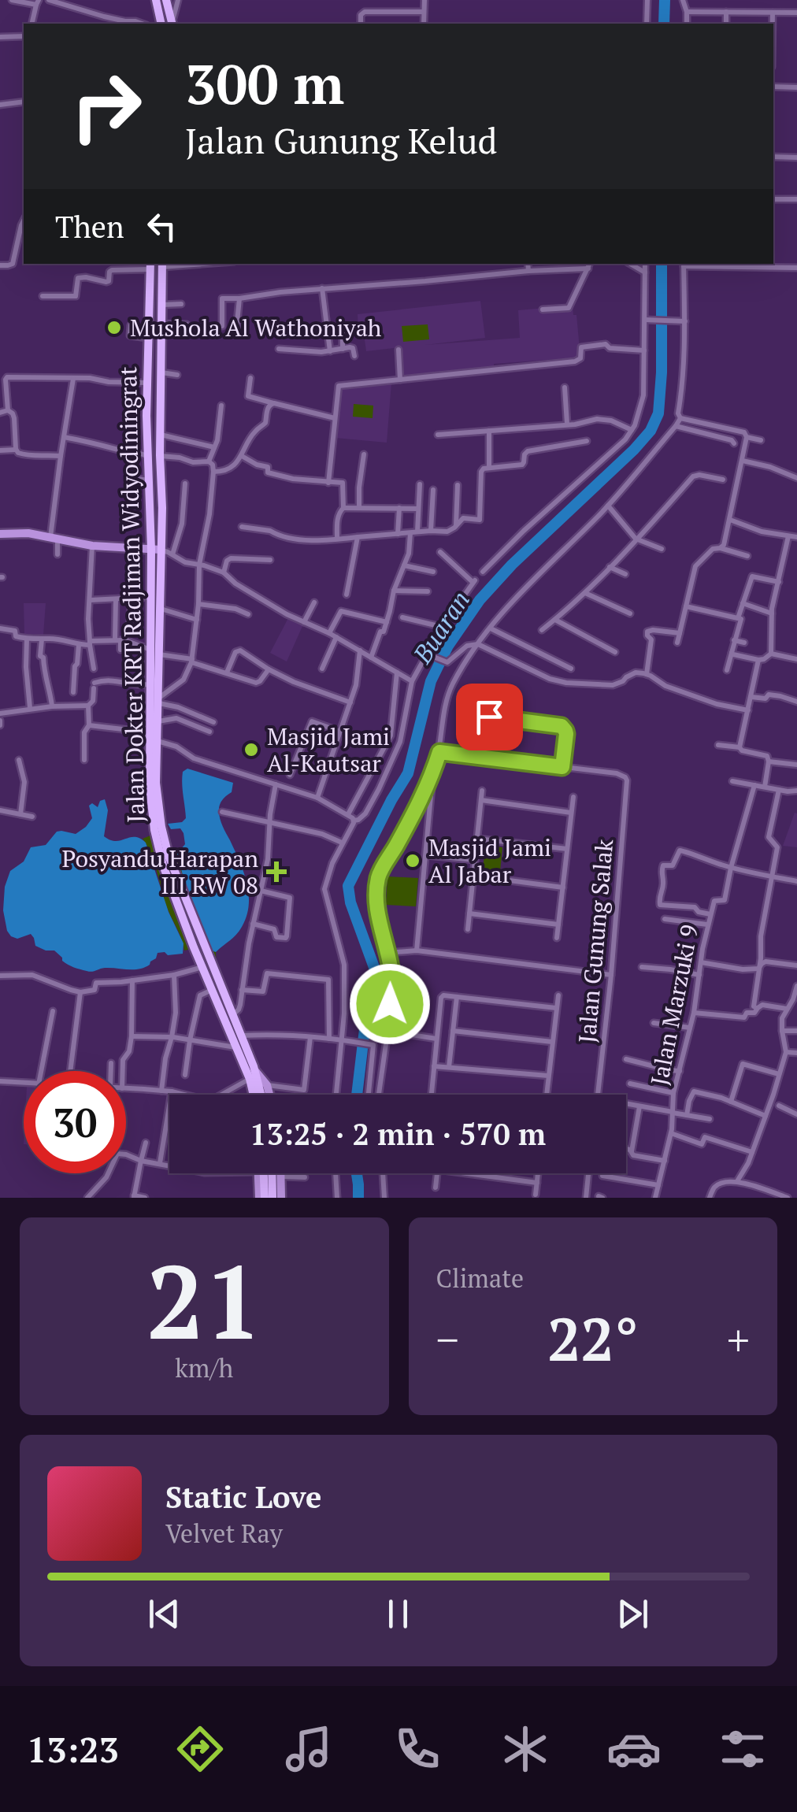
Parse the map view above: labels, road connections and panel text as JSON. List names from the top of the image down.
{
  "streets": {
    "main road": ["Jalan Dokter KRT Radjiman Widyodiningrat"],
    "street": ["Jalan Gunung Salak", "Jalan Marzuki 9"]
  },
  "water": ["Buaran"],
  "places": {
    "other": ["Mushola Al Wathoniyah", "Masjid Jami Al-Kautsar", "Masjid Jami Al Jabar"],
    "health": ["Posyandu Harapan III RW 08"]
  },
  "page": {
    "turn": ["300 m", "Jalan Gunung Kelud"],
    "then": "Then",
    "limit": "30",
    "trip": "13:25 · 2 min · 570 m",
    "tile": [
      ["21", "km/h"],
      "Climate"
    ],
    "heat": ["−", "22°", "+"],
    "song": ["Static Love", "Velvet Ray"],
    "tabs": "13:23"
  }
}
